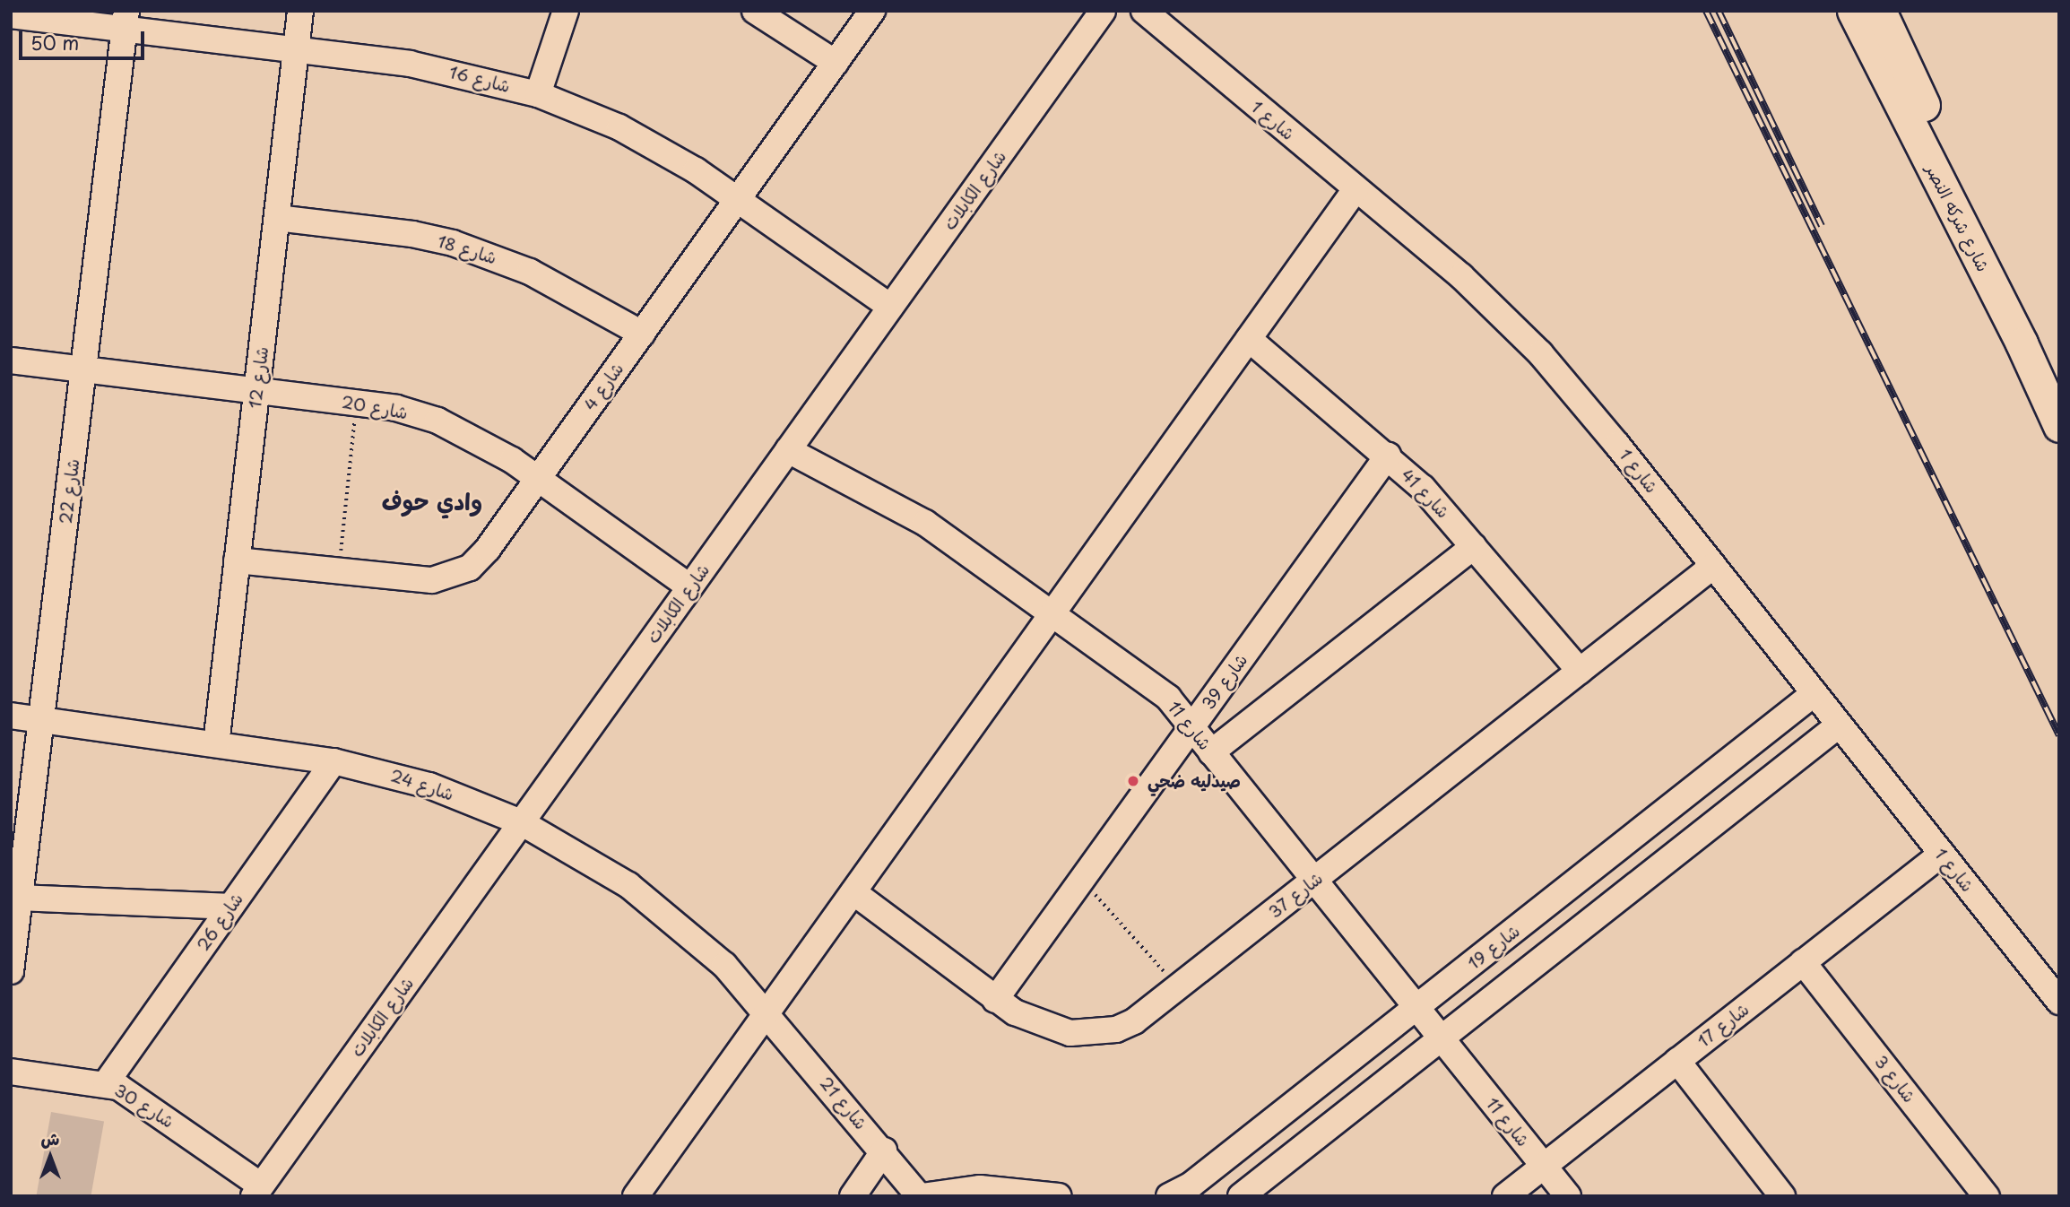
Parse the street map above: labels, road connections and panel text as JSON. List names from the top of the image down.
{
  "streets": {
    "main road": ["شارع شركه النصر"],
    "street": [
      "شارع 16",
      "شارع 1",
      "شارع الكابلات",
      "شارع 18",
      "شارع 12",
      "شارع 4",
      "شارع 20",
      "شارع 22",
      "شارع 41",
      "شارع 39",
      "شارع 11",
      "شارع 24",
      "شارع 37",
      "شارع 26",
      "شارع 19",
      "شارع 17",
      "شارع 3",
      "شارع 21",
      "شارع 30"
    ]
  },
  "crossings": [
    ["شارع 16", "شارع الكابلات"],
    ["شارع 16", "شارع 12"],
    ["شارع 16", "شارع 4"],
    ["شارع 16", "شارع 22"],
    ["شارع 1", "شارع 37"],
    ["شارع 1", "شارع 19"],
    ["شارع 1", "شارع 17"],
    ["شارع الكابلات", "شارع 20"],
    ["شارع الكابلات", "شارع 11"],
    ["شارع الكابلات", "شارع 24"],
    ["شارع الكابلات", "شارع 30"],
    ["شارع 18", "شارع 12"],
    ["شارع 18", "شارع 4"],
    ["شارع 12", "شارع 4"],
    ["شارع 12", "شارع 20"],
    ["شارع 12", "شارع 24"],
    ["شارع 4", "شارع 20"],
    ["شارع 20", "شارع 22"],
    ["شارع 22", "شارع 24"],
    ["شارع 41", "شارع 39"],
    ["شارع 41", "شارع 37"],
    ["شارع 39", "شارع 11"],
    ["شارع 39", "شارع 37"],
    ["شارع 11", "شارع 37"],
    ["شارع 11", "شارع 19"],
    ["شارع 11", "شارع 17"],
    ["شارع 24", "شارع 26"],
    ["شارع 24", "شارع 21"],
    ["شارع 26", "شارع 30"],
    ["شارع 17", "شارع 3"]
  ],
  "districts": ["وادي حوف"],
  "places": ["صيدليه ضحي"],
  "scale_bar": "50 m",
  "north": "top"
}
